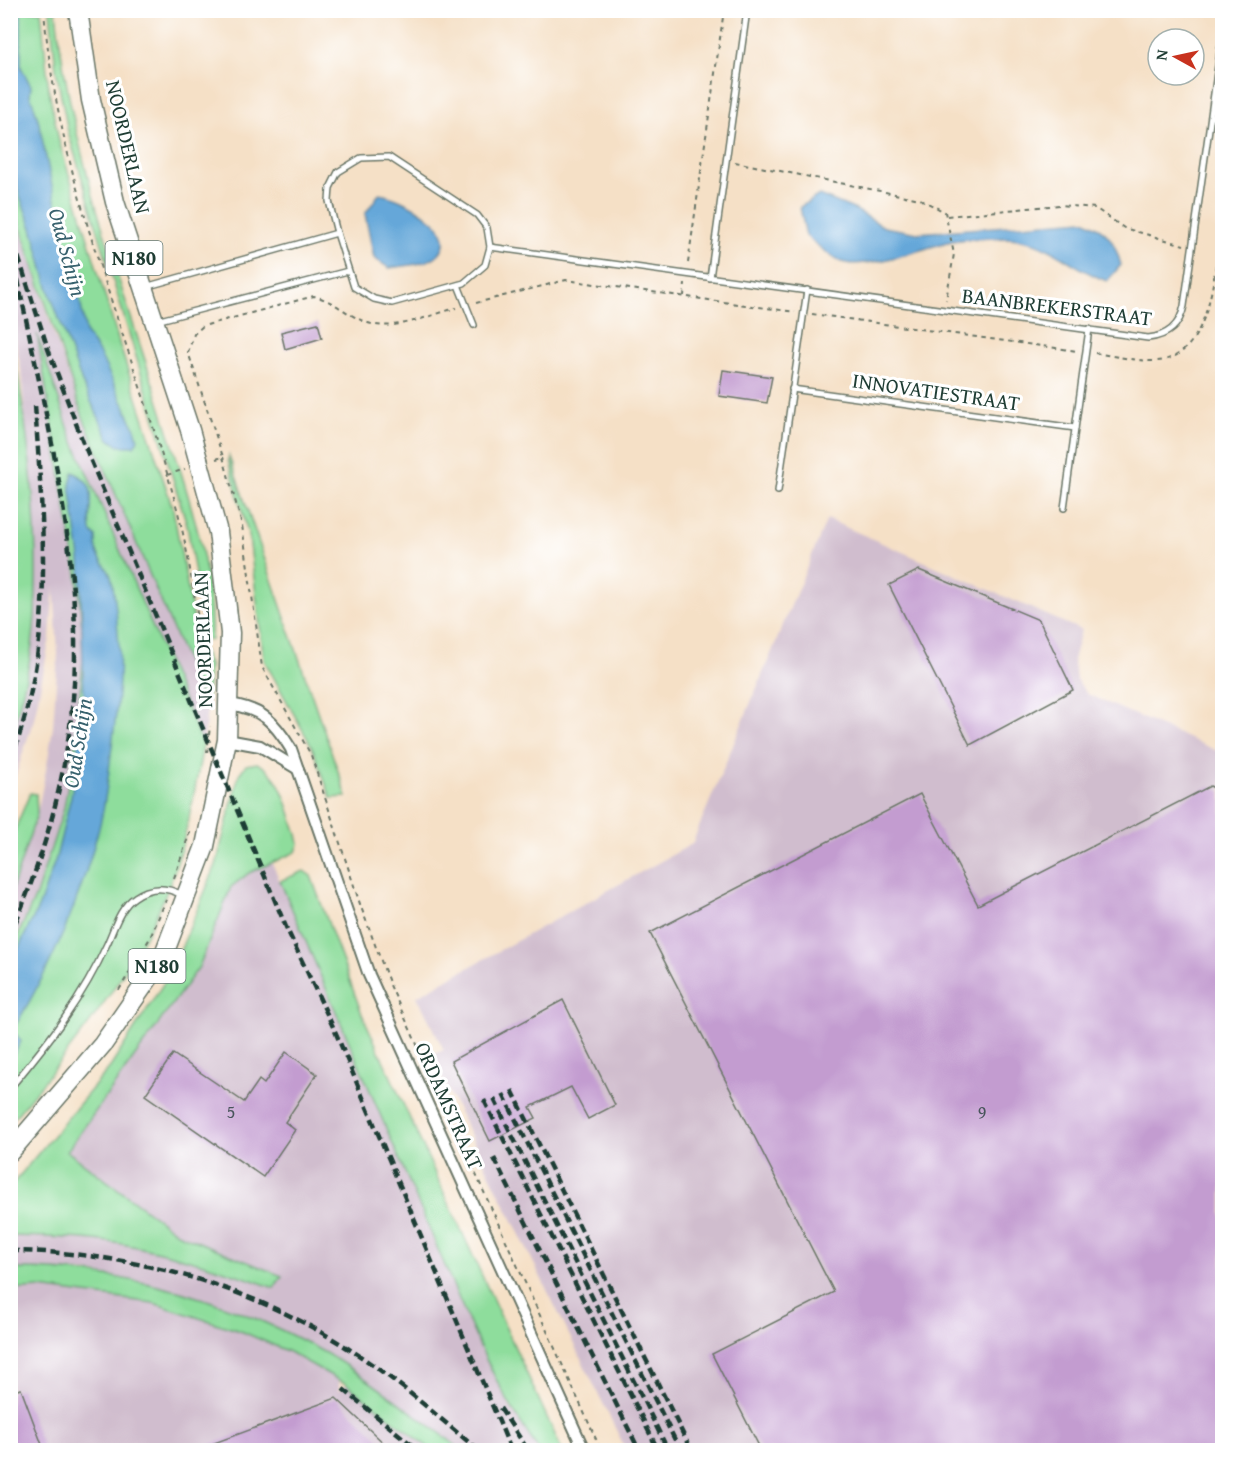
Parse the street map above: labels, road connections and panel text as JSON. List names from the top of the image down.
{
  "streets": {
    "main road": ["NOORDERLAAN", "N180"],
    "street": ["ORDAMSTRAAT"],
    "lane": ["BAANBREKERSTRAAT", "INNOVATIESTRAAT"]
  },
  "crossings": [
    ["NOORDERLAAN", "ORDAMSTRAAT"]
  ],
  "water": ["Oud Schijn"],
  "house_numbers": ["5", "9"],
  "north": "left"
}
